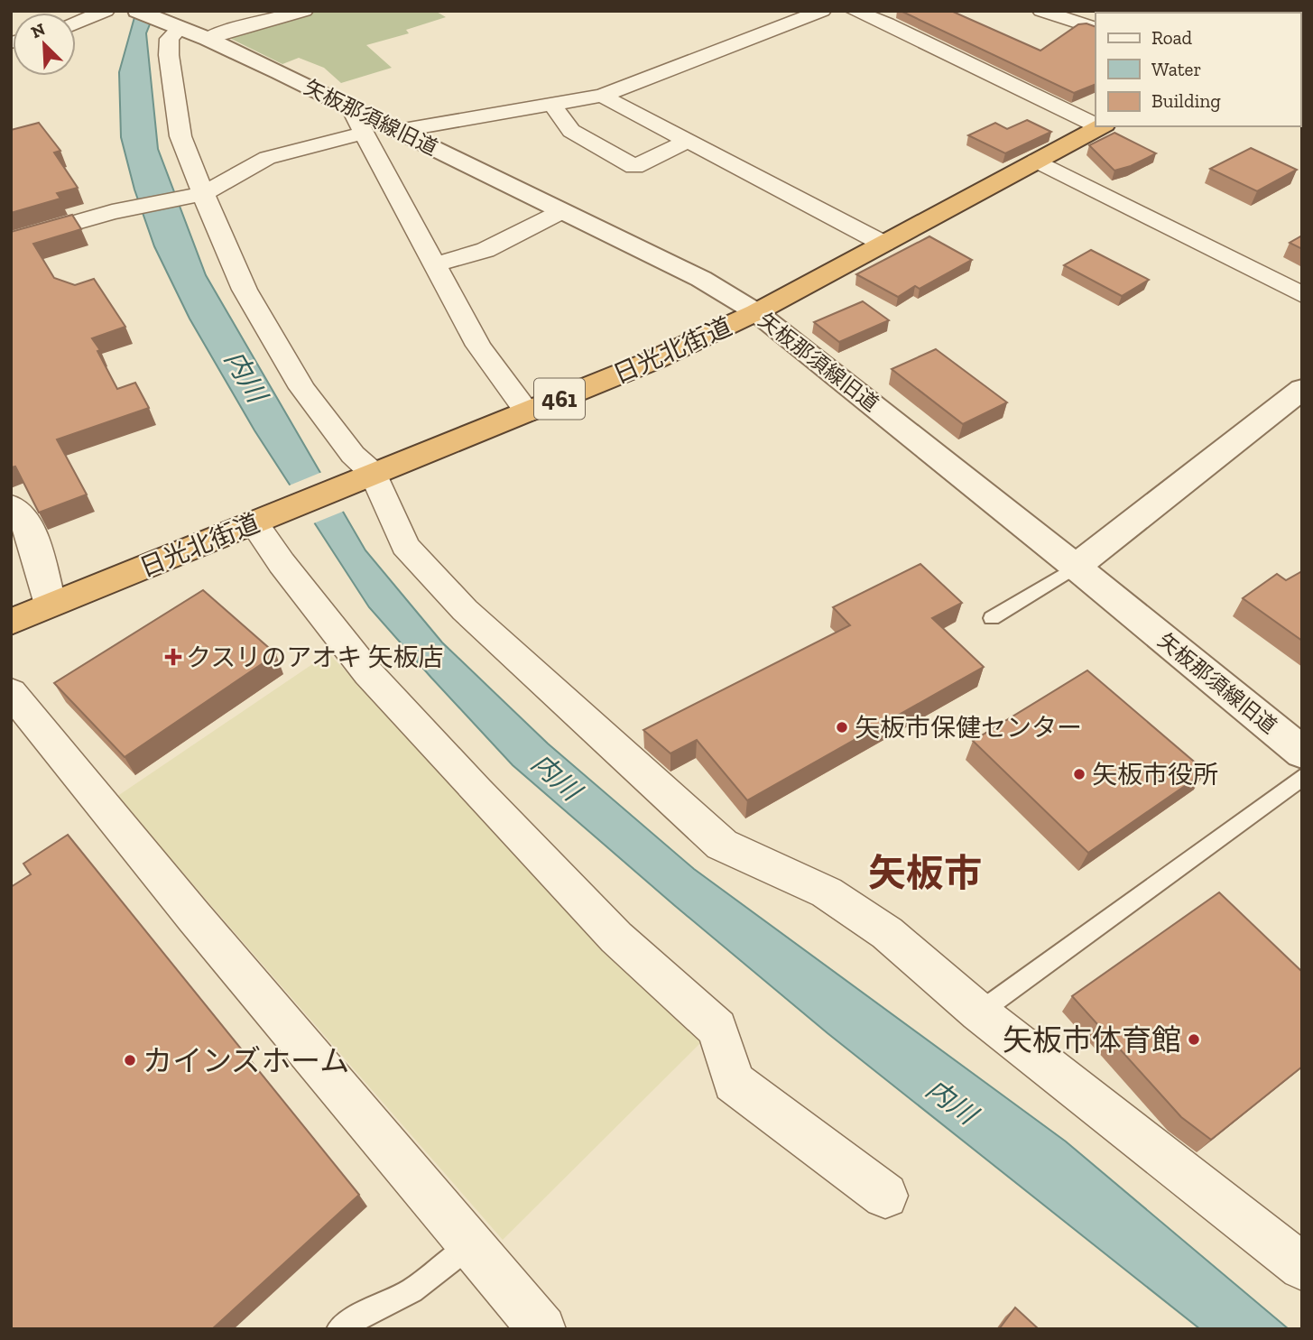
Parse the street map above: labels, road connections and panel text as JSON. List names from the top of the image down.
{
  "streets": {
    "highway": ["日光北街道", "461"],
    "street": ["矢板那須線旧道"]
  },
  "crossings": [
    ["矢板那須線旧道", "日光北街道"]
  ],
  "districts": ["矢板市"],
  "water": ["内川"],
  "places": {
    "health": ["クスリのアオキ 矢板店"],
    "other": [
      "矢板市保健センター",
      "矢板市役所",
      "矢板市体育館",
      "カインズホーム"
    ]
  },
  "legend": ["Road", "Water", "Building"],
  "north": "top left"
}
